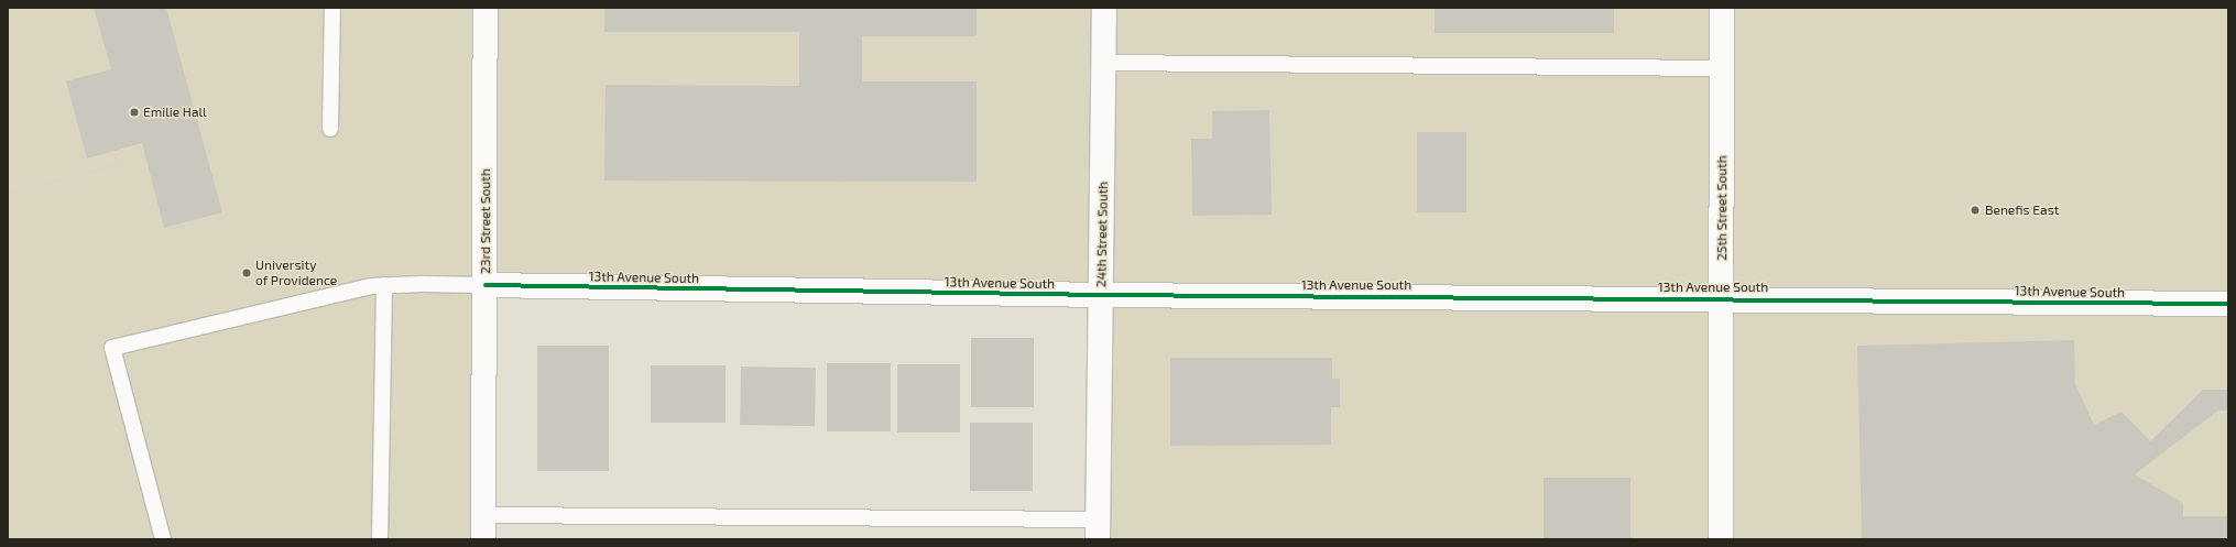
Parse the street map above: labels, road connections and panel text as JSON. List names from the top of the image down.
{
  "streets": {
    "street": [
      "25th Street South",
      "23rd Street South",
      "24th Street South",
      "13th Avenue South"
    ]
  },
  "crossings": [
    ["25th Street South", "13th Avenue South"],
    ["23rd Street South", "13th Avenue South"],
    ["24th Street South", "13th Avenue South"]
  ],
  "places": ["Emilie Hall", "Benefis East", "University of Providence"]
}
